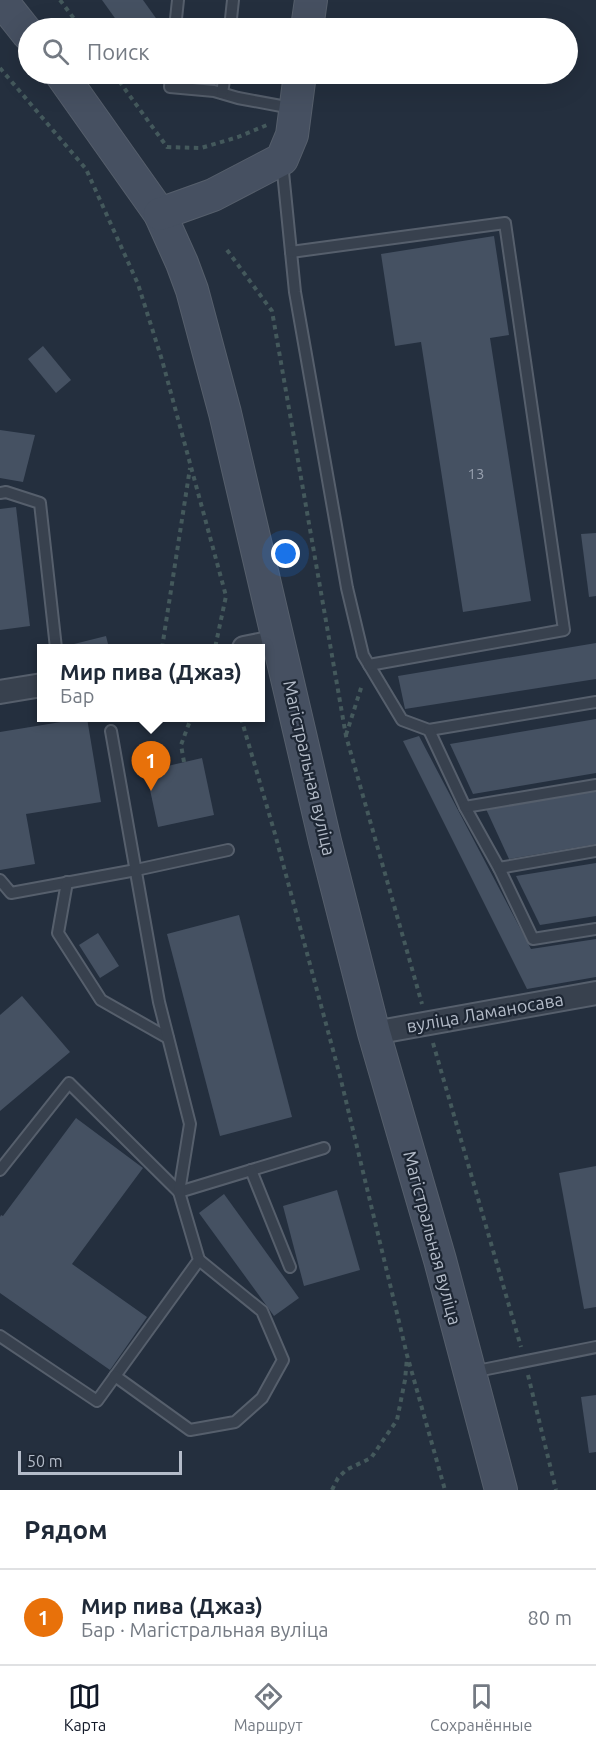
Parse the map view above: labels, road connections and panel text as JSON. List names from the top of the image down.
{
  "streets": {
    "main road": ["Магістральная вуліца"],
    "street": ["вуліца Ламаносава"]
  },
  "crossings": [
    ["Магістральная вуліца", "вуліца Ламаносава"]
  ],
  "house_numbers": ["13"],
  "scale_bar": "50 m",
  "page": {
    "search": "Поиск",
    "popup": ["Мир пива (Джаз)", "Бар"],
    "pins": "1",
    "scale": "50 m",
    "heading": "Рядом",
    "list": [
      {
        "mark": "1",
        "name": "Мир пива (Джаз)",
        "note": "Бар · Магістральная вуліца",
        "value": "80 m"
      }
    ],
    "nav": ["Карта", "Маршрут", "Сохранённые"]
  }
}
